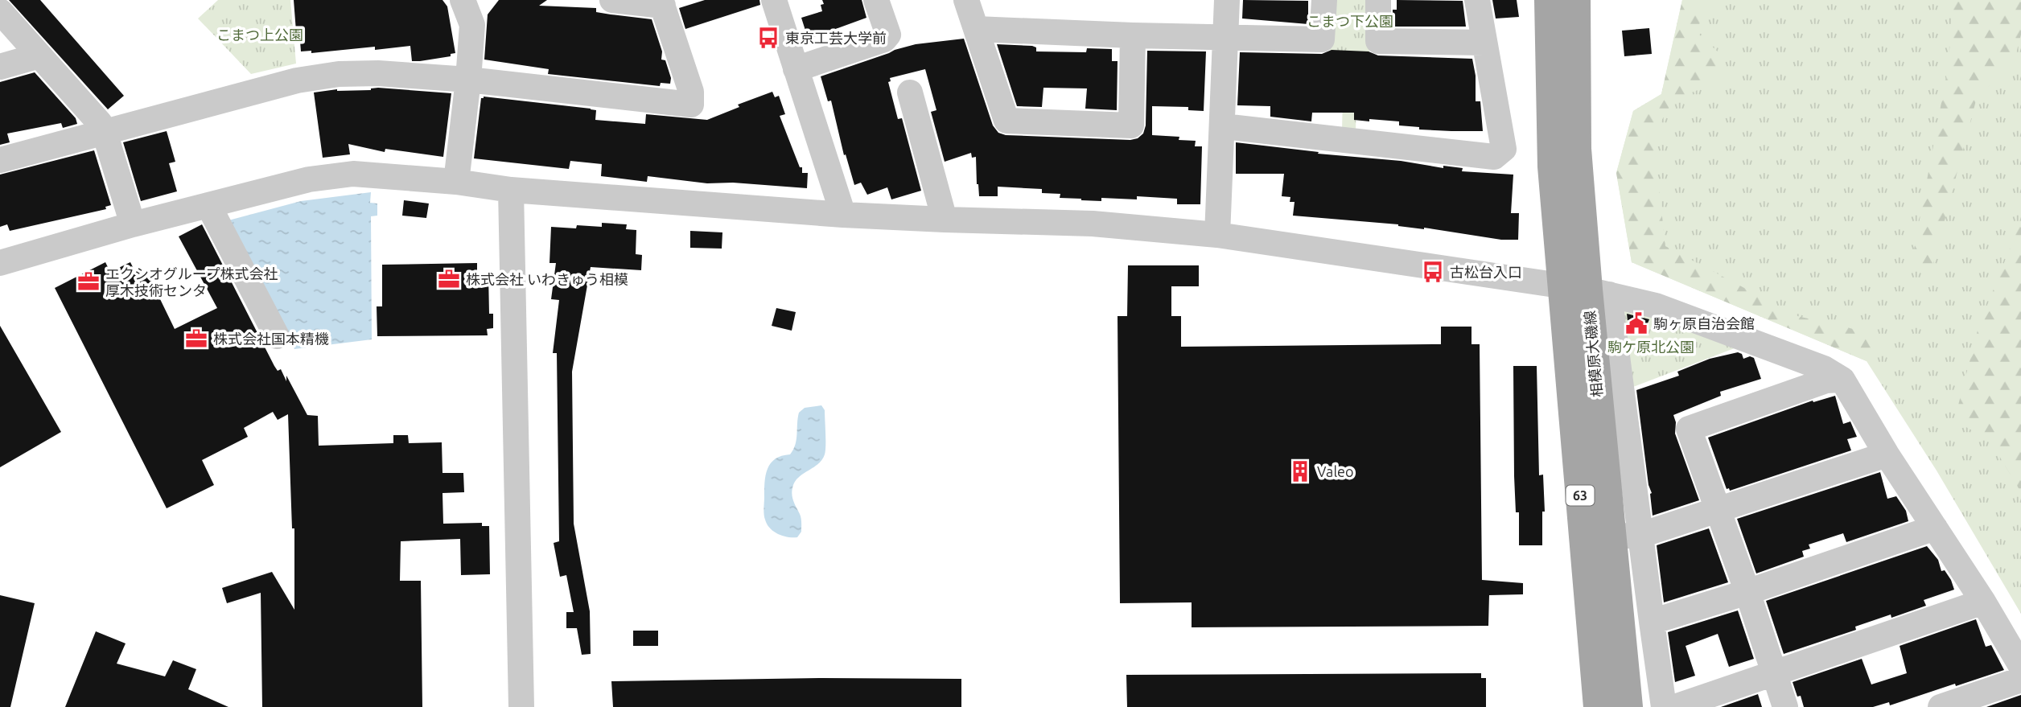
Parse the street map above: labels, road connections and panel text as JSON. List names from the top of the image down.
{
  "streets": {
    "main road": ["相模原大磯線", "63"]
  },
  "parks": ["こまつ下公園", "こまつ上公園", "駒ケ原北公園"],
  "places": {
    "bus stop": ["東京工芸大学前", "古松台入口"],
    "office": ["株式会社 いわきゅう相模", "エクシオグループ株式会社 厚木技術センタ", "株式会社国本精機"],
    "public building": ["駒ヶ原自治会館"],
    "building": ["Valeo"]
  }
}
